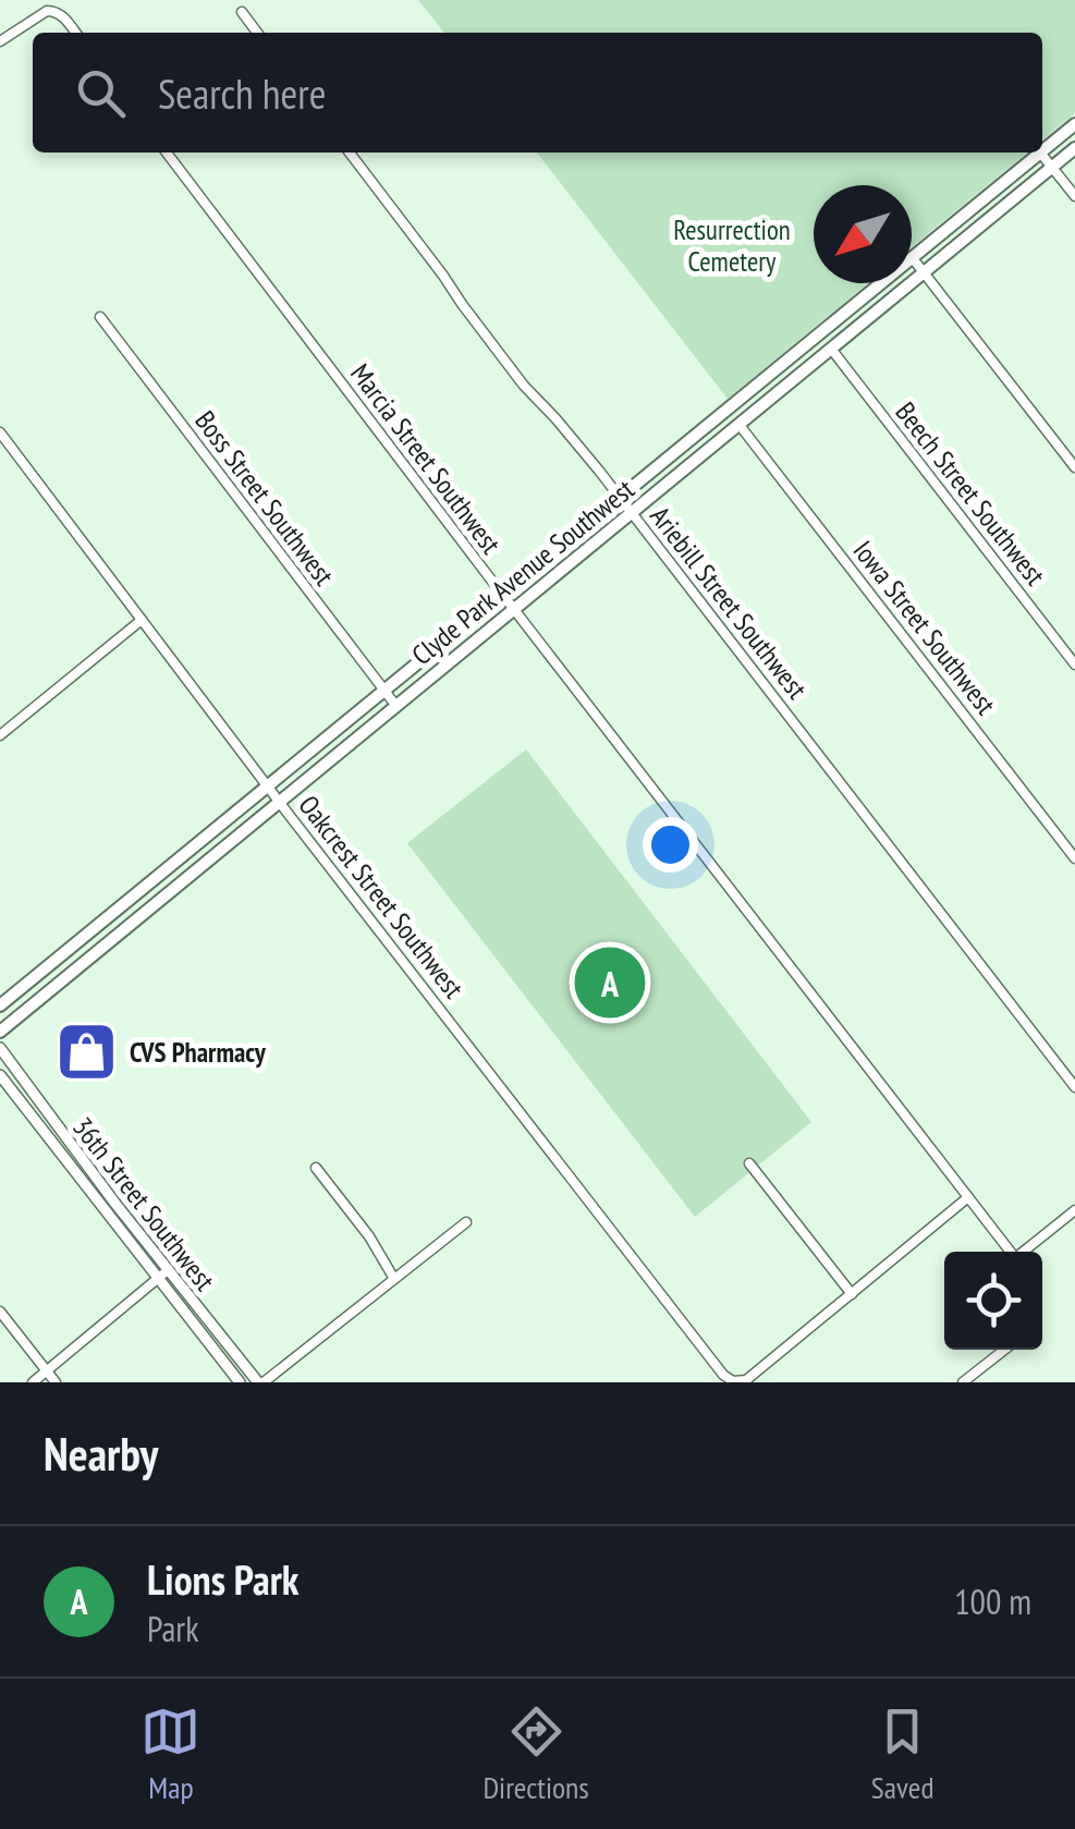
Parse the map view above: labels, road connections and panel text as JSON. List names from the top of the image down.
{
  "streets": {
    "main road": ["Clyde Park Avenue Southwest"],
    "street": [
      "Marcia Street Southwest",
      "Beech Street Southwest",
      "Boss Street Southwest",
      "Ariebill Street Southwest",
      "Iowa Street Southwest",
      "Oakcrest Street Southwest",
      "36th Street Southwest"
    ]
  },
  "crossings": [
    ["Marcia Street Southwest", "Clyde Park Avenue Southwest"],
    ["Beech Street Southwest", "Clyde Park Avenue Southwest"],
    ["Boss Street Southwest", "Clyde Park Avenue Southwest"],
    ["Clyde Park Avenue Southwest", "Ariebill Street Southwest"],
    ["Clyde Park Avenue Southwest", "Iowa Street Southwest"],
    ["Clyde Park Avenue Southwest", "Oakcrest Street Southwest"]
  ],
  "parks": ["Resurrection Cemetery"],
  "places": {
    "shop": ["CVS Pharmacy"]
  },
  "north": "bottom left",
  "page": {
    "search": "Search here",
    "pins": "A",
    "heading": "Nearby",
    "list": [
      {
        "mark": "A",
        "name": "Lions Park",
        "note": "Park",
        "value": "100 m"
      }
    ],
    "nav": ["Map", "Directions", "Saved"]
  }
}
